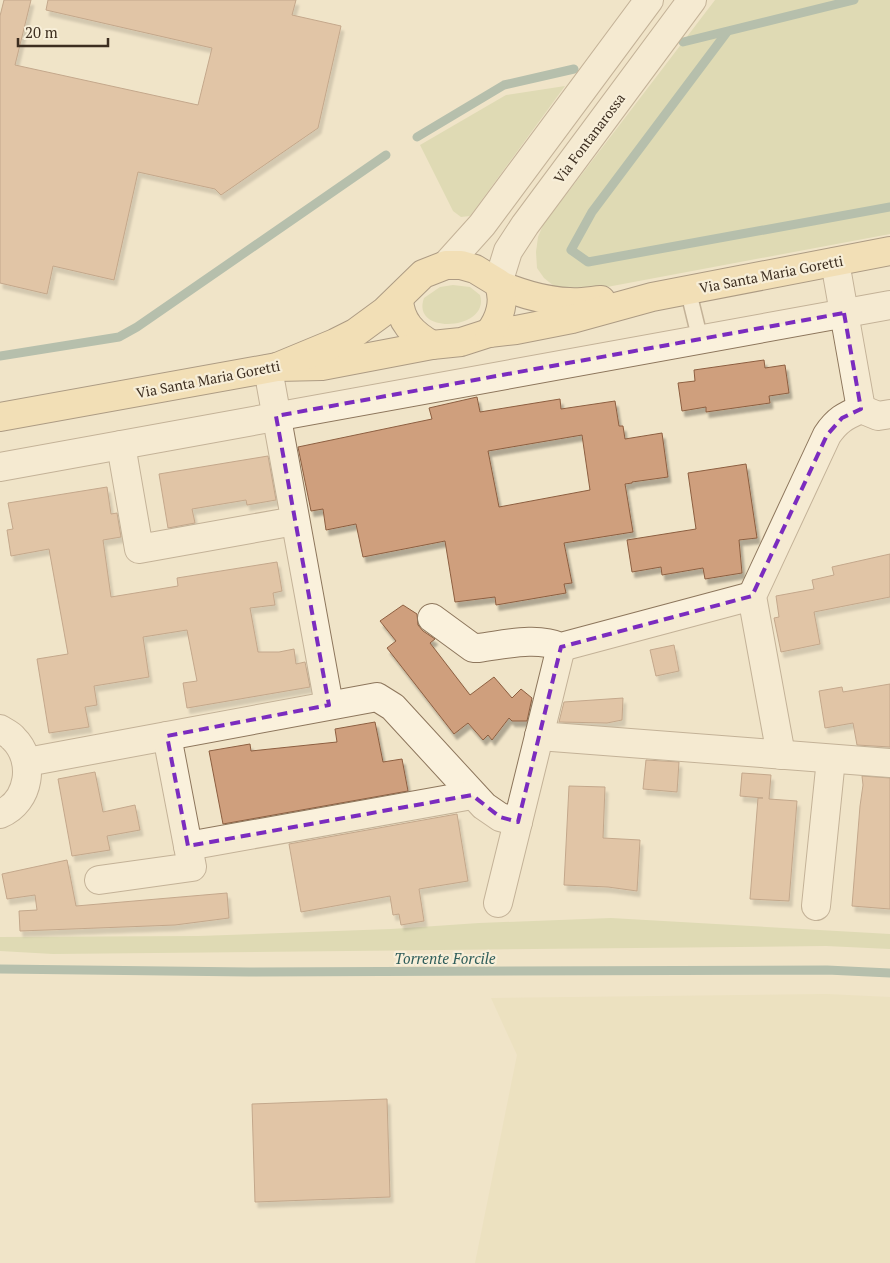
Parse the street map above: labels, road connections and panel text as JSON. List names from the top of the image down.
{
  "streets": {
    "main road": ["Via Santa Maria Goretti"],
    "street": ["Via Fontanarossa"]
  },
  "crossings": [
    ["Via Fontanarossa", "Via Santa Maria Goretti"]
  ],
  "water": ["Torrente Forcile"],
  "scale_bar": "20 m"
}
